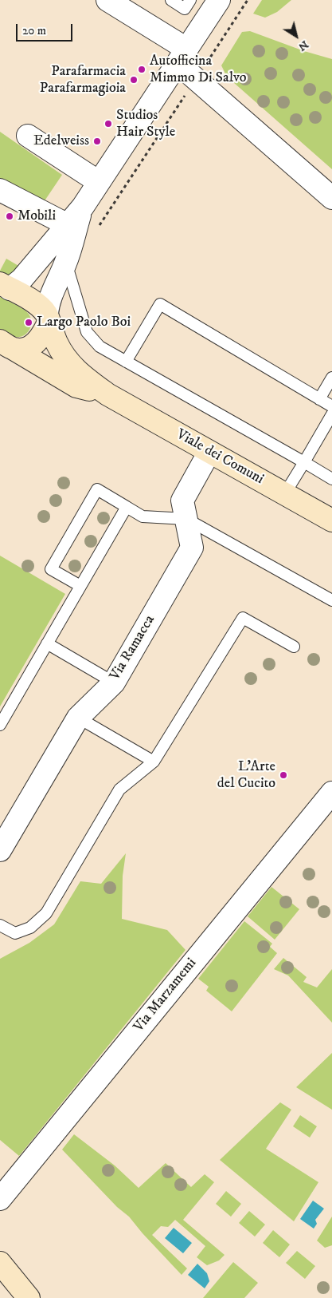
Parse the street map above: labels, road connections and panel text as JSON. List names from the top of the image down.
{
  "streets": {
    "street": ["Viale dei Comuni", "Via Ramacca", "Via Marzamemi"]
  },
  "crossings": [
    ["Viale dei Comuni", "Via Ramacca"]
  ],
  "places": [
    "Autofficina Mimmo Di Salvo",
    "Parafarmacia Parafarmagioia",
    "Studios Hair Style",
    "Edelweiss",
    "Mobili",
    "Largo Paolo Boi",
    "L'Arte del Cucito"
  ],
  "scale_bar": "20 m",
  "north": "bottom right"
}
